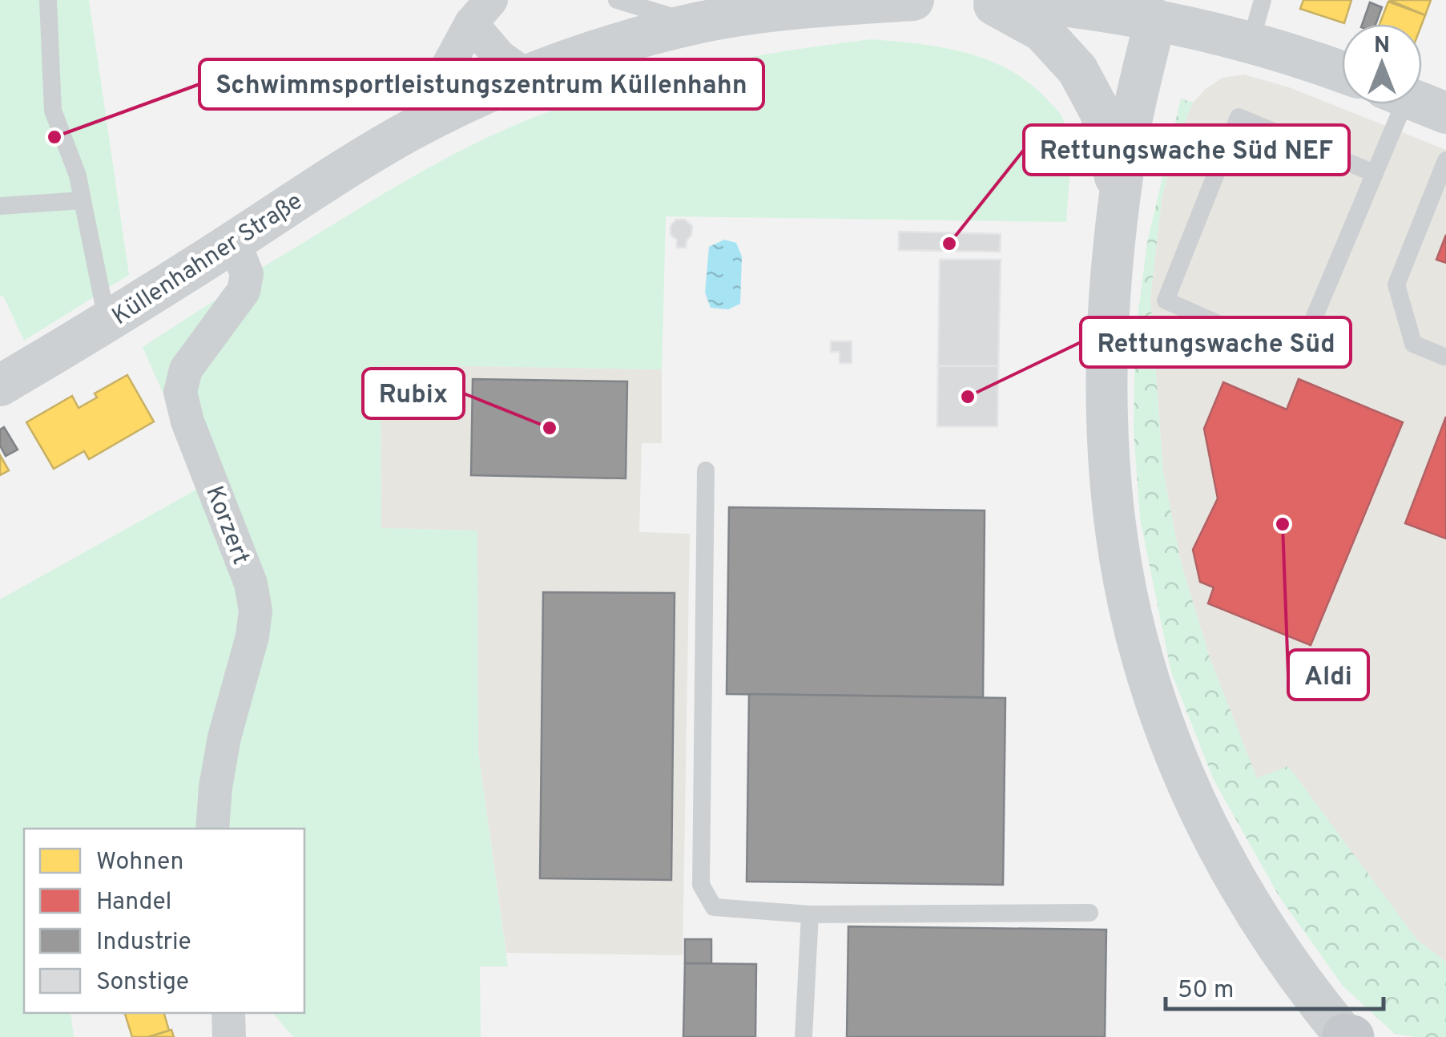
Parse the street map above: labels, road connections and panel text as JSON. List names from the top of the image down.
{
  "streets": {
    "street": ["Küllenhahner Straße", "Korzert"]
  },
  "crossings": [
    ["Küllenhahner Straße", "Korzert"]
  ],
  "places": [
    "Schwimmsportleistungszentrum Küllenhahn",
    "Rettungswache Süd NEF",
    "Rettungswache Süd",
    "Rubix",
    "Aldi"
  ],
  "legend": [
    "Wohnen",
    "Handel",
    "Industrie",
    "Sonstige"
  ],
  "scale_bar": "50 m",
  "north": "top"
}
